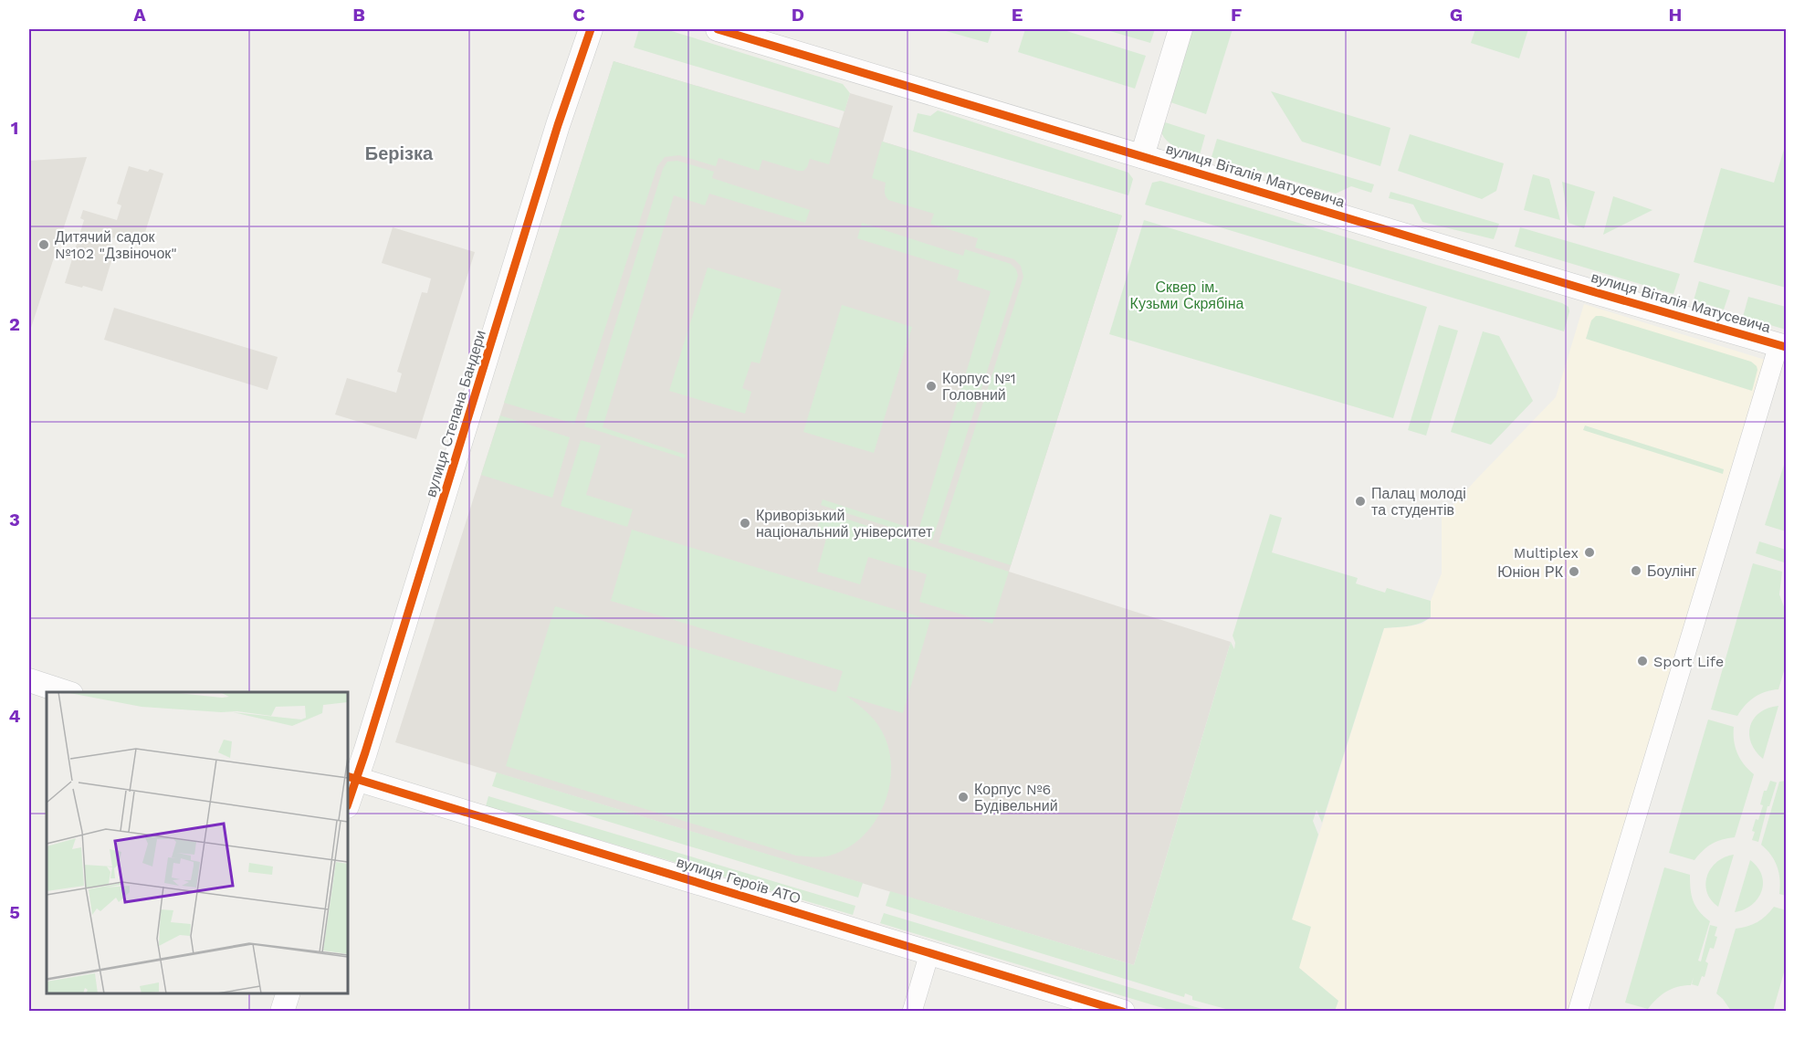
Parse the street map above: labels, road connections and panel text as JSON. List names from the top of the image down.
{
  "streets": {
    "street": ["вулиця Віталія Матусевича", "вулиця Степана Бандери", "вулиця Героїв АТО"]
  },
  "crossings": [
    ["вулиця Степана Бандери", "вулиця Героїв АТО"]
  ],
  "districts": ["Берізка"],
  "parks": ["Сквер ім. Кузьми Скрябіна"],
  "places": [
    "Дитячий садок №102 \"Дзвіночок\"",
    "Корпус №1 Головний",
    "Палац молоді та студентів",
    "Криворізький національний університет",
    "Multiplex",
    "Боулінг",
    "Юніон РК",
    "Sport Life",
    "Корпус №6 Будівельний"
  ],
  "grid": {
    "columns": [
      "A",
      "B",
      "C",
      "D",
      "E",
      "F",
      "G",
      "H"
    ],
    "rows": [
      "1",
      "2",
      "3",
      "4",
      "5"
    ]
  }
}
